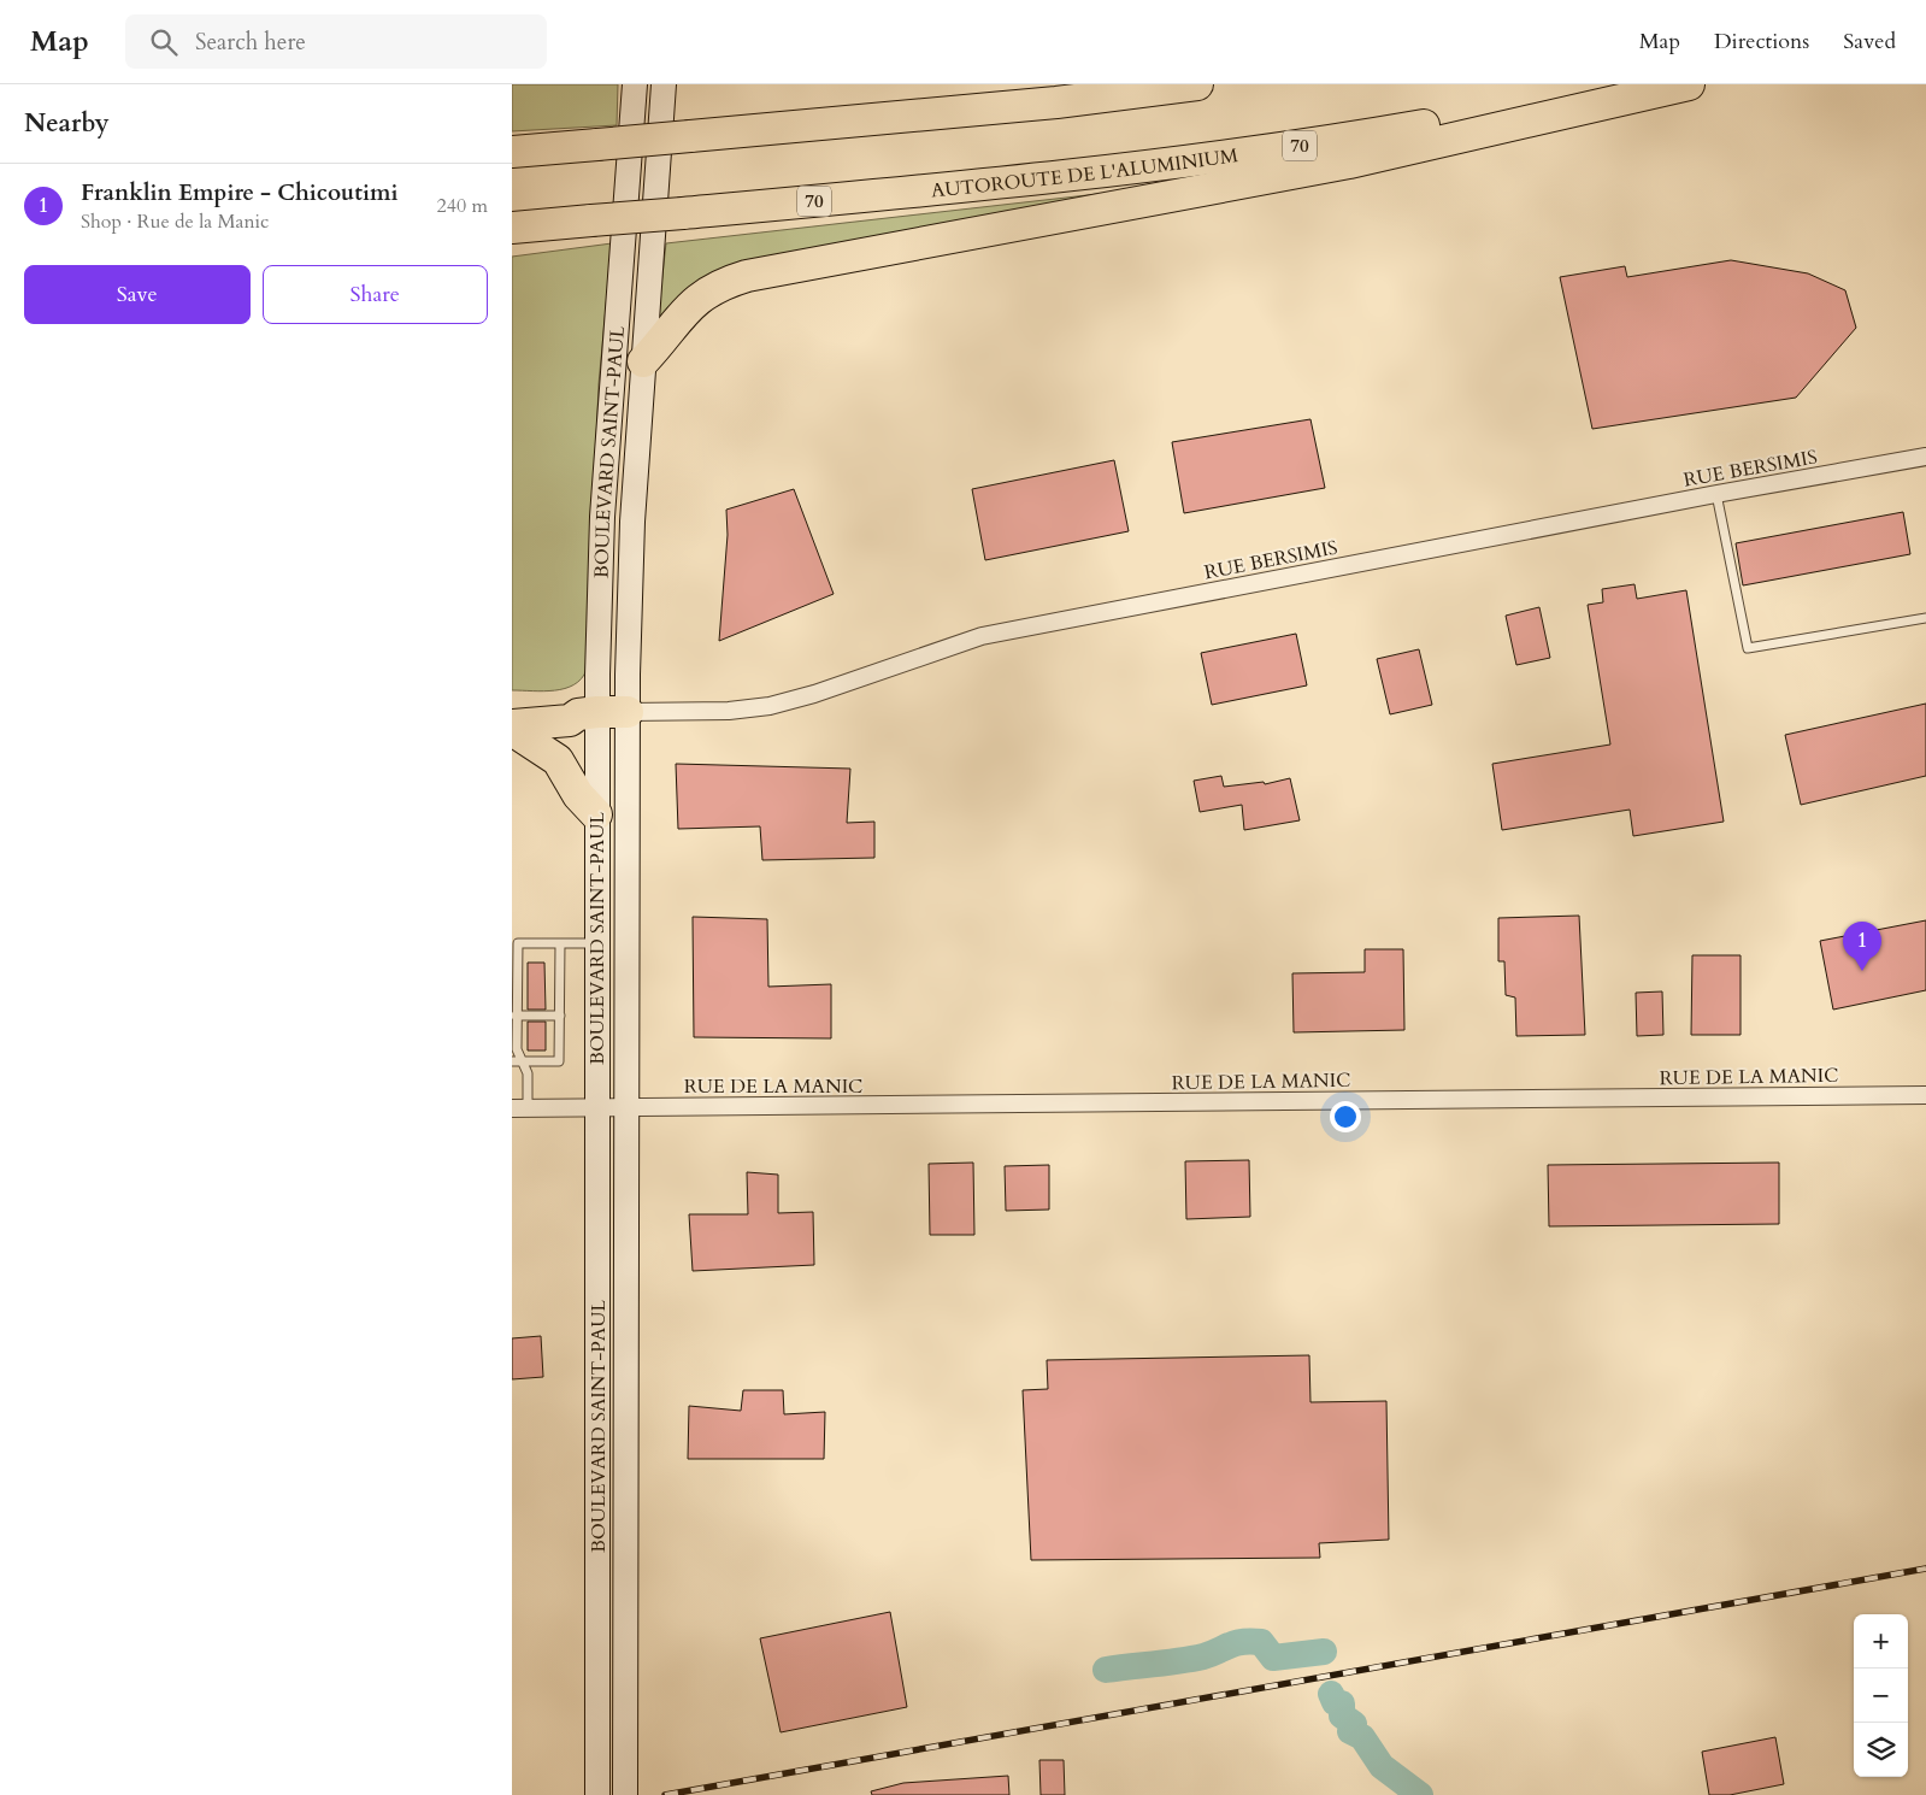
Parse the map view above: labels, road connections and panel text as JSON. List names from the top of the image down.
{
  "streets": {
    "highway": ["70", "AUTOROUTE DE L'ALUMINIUM"],
    "main road": ["BOULEVARD SAINT-PAUL"],
    "street": ["RUE BERSIMIS", "RUE DE LA MANIC"]
  },
  "crossings": [
    ["BOULEVARD SAINT-PAUL", "RUE BERSIMIS"],
    ["BOULEVARD SAINT-PAUL", "RUE DE LA MANIC"]
  ],
  "page": {
    "header": "Map",
    "search": "Search here",
    "nav": ["Map", "Directions", "Saved"],
    "heading": "Nearby",
    "list": [
      {
        "mark": "1",
        "name": "Franklin Empire - Chicoutimi",
        "note": "Shop · Rue de la Manic",
        "value": "240 m"
      }
    ],
    "buttons": ["Save", "Share"],
    "pins": "1",
    "map_buttons": ["+", "−"]
  }
}
